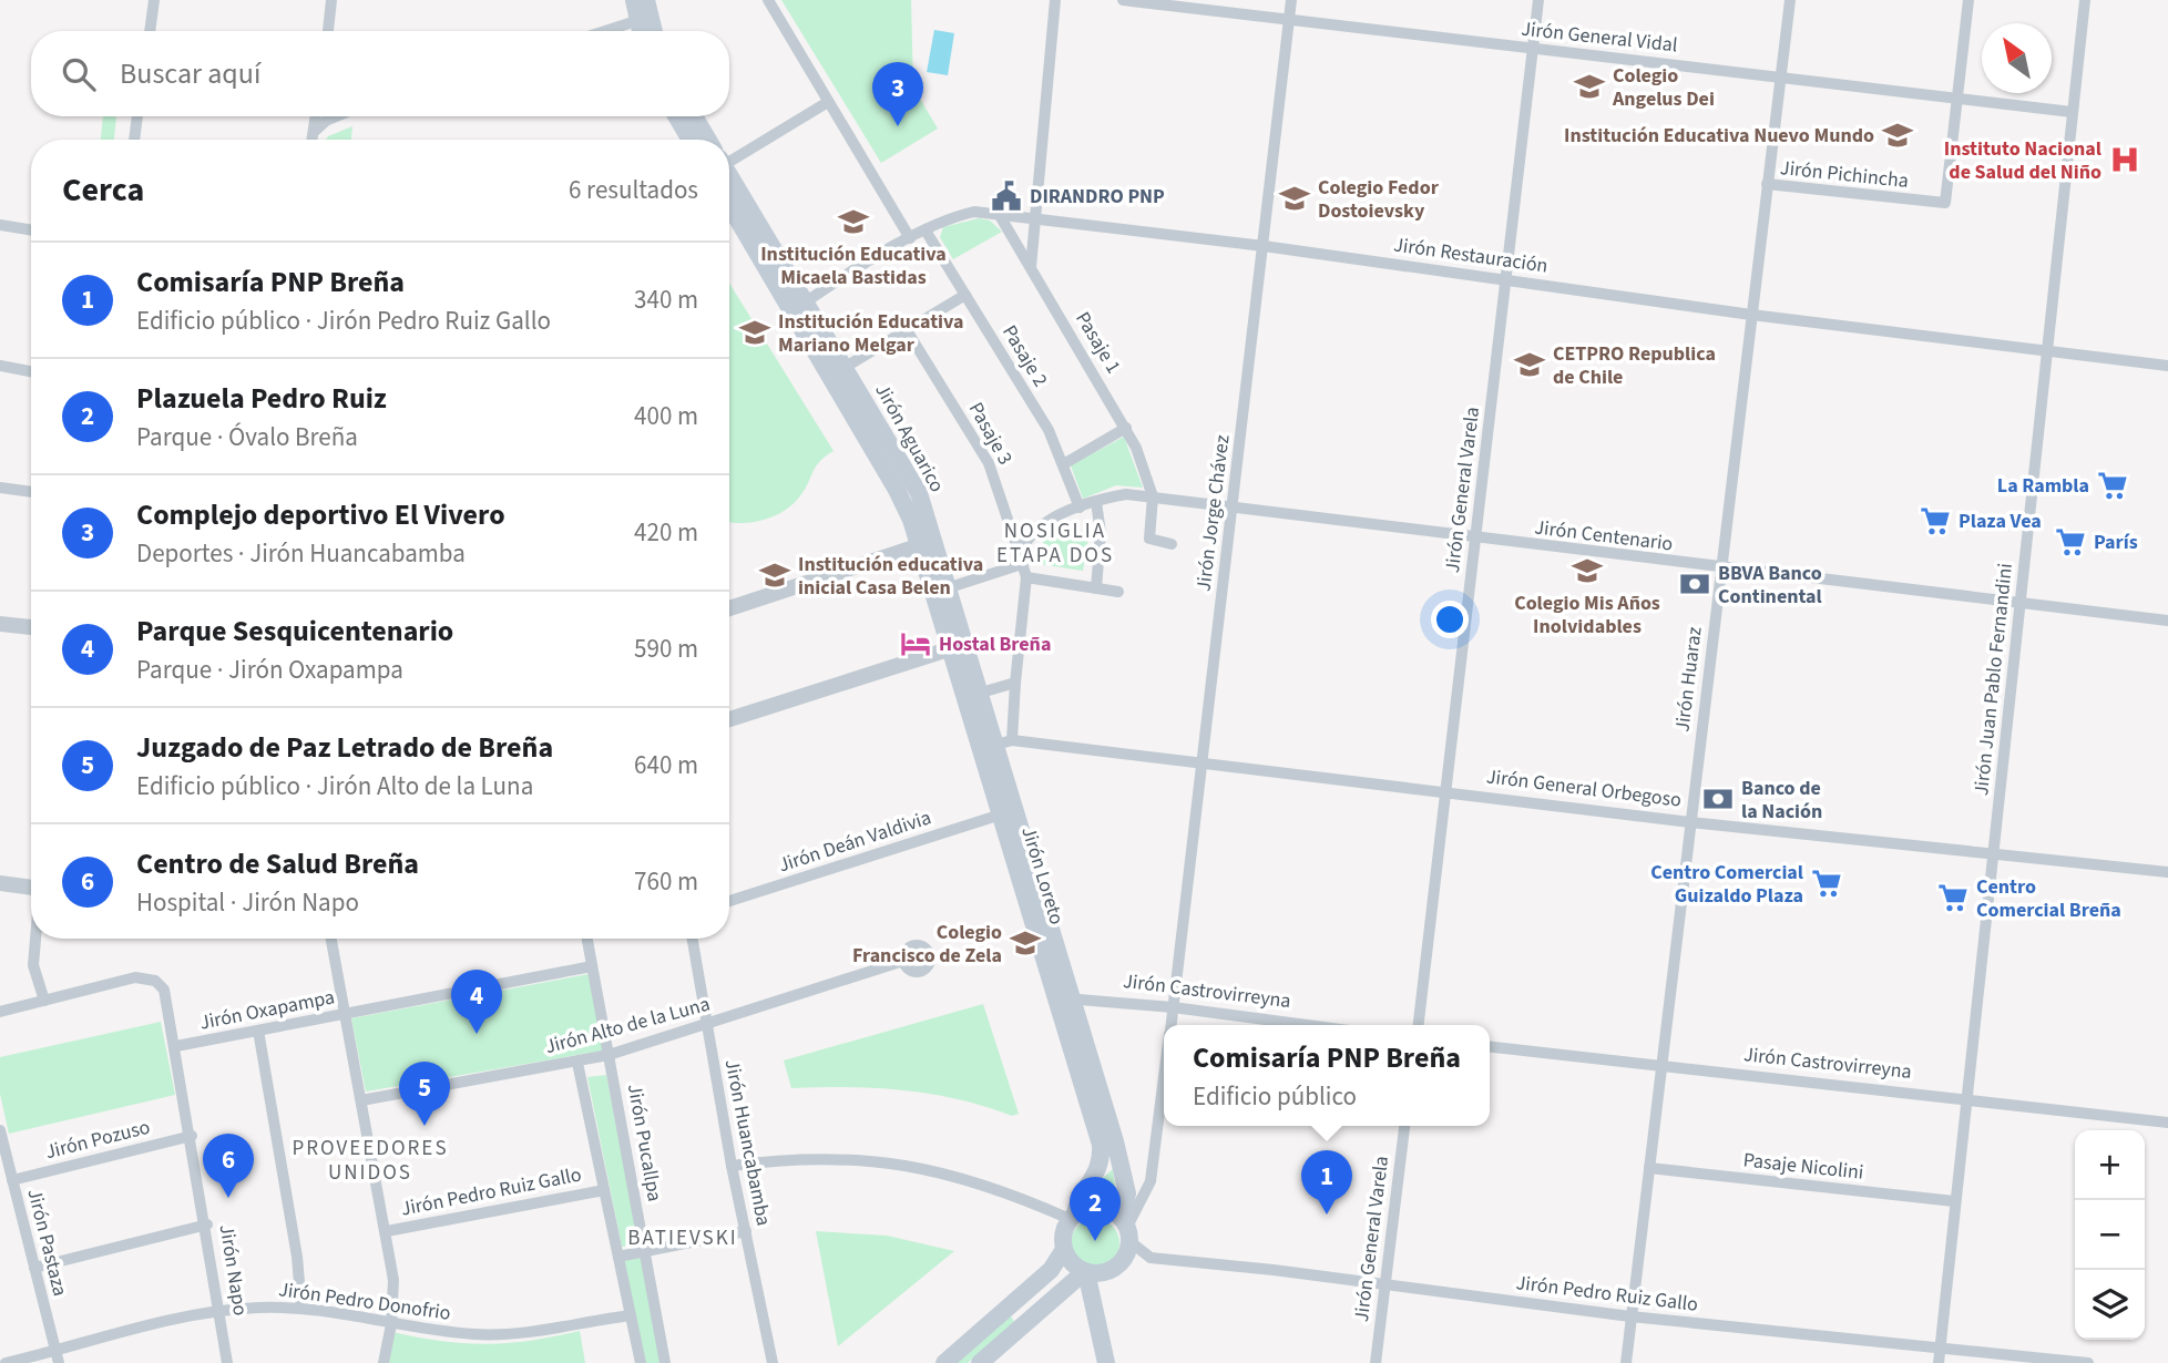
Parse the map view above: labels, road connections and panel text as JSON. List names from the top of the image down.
{
  "streets": {
    "main road": ["Jirón Aguarico", "Jirón Loreto"],
    "street": [
      "Jirón General Vidal",
      "Jirón Pichincha",
      "Jirón Restauración",
      "Pasaje 1",
      "Pasaje 2",
      "Pasaje 3",
      "Jirón General Varela",
      "Jirón Jorge Chávez",
      "Jirón Centenario",
      "Jirón Huaraz",
      "Jirón Juan Pablo Fernandini",
      "Jirón General Orbegoso",
      "Jirón Deán Valdivia",
      "Jirón Castrovirreyna",
      "Jirón Oxapampa",
      "Jirón Alto de la Luna",
      "Jirón Pozuso",
      "Jirón Pucallpa",
      "Jirón Huancabamba",
      "Pasaje Nicolini",
      "Jirón Pedro Ruiz Gallo",
      "Jirón Pastaza",
      "Jirón Napo",
      "Jirón Pedro Donofrio"
    ]
  },
  "crossings": [
    ["Jirón General Vidal", "Jirón Pichincha"],
    ["Jirón General Vidal", "Jirón General Varela"],
    ["Jirón General Vidal", "Jirón Jorge Chávez"],
    ["Jirón General Vidal", "Jirón Huaraz"],
    ["Jirón General Vidal", "Jirón Juan Pablo Fernandini"],
    ["Jirón Pichincha", "Jirón Huaraz"],
    ["Jirón Restauración", "Pasaje 1"],
    ["Jirón Restauración", "Pasaje 2"],
    ["Jirón Restauración", "Jirón Aguarico"],
    ["Jirón Restauración", "Jirón General Varela"],
    ["Jirón Restauración", "Jirón Jorge Chávez"],
    ["Jirón Restauración", "Jirón Huaraz"],
    ["Jirón Restauración", "Jirón Juan Pablo Fernandini"],
    ["Pasaje 1", "Jirón Centenario"],
    ["Pasaje 2", "Jirón Centenario"],
    ["Pasaje 3", "Jirón Centenario"],
    ["Pasaje 3", "Jirón Loreto"],
    ["Jirón Aguarico", "Jirón Loreto"],
    ["Jirón General Varela", "Jirón Centenario"],
    ["Jirón General Varela", "Jirón General Orbegoso"],
    ["Jirón General Varela", "Jirón Pedro Ruiz Gallo"],
    ["Jirón Jorge Chávez", "Jirón Centenario"],
    ["Jirón Jorge Chávez", "Jirón General Orbegoso"],
    ["Jirón Jorge Chávez", "Jirón Loreto"],
    ["Jirón Jorge Chávez", "Jirón Castrovirreyna"],
    ["Jirón Jorge Chávez", "Jirón Pedro Ruiz Gallo"],
    ["Jirón Centenario", "Jirón Huaraz"],
    ["Jirón Centenario", "Jirón Juan Pablo Fernandini"],
    ["Jirón Huaraz", "Jirón General Orbegoso"],
    ["Jirón Huaraz", "Jirón Castrovirreyna"],
    ["Jirón Huaraz", "Pasaje Nicolini"],
    ["Jirón Huaraz", "Jirón Pedro Ruiz Gallo"],
    ["Jirón Juan Pablo Fernandini", "Jirón General Orbegoso"],
    ["Jirón Juan Pablo Fernandini", "Jirón Castrovirreyna"],
    ["Jirón Juan Pablo Fernandini", "Pasaje Nicolini"],
    ["Jirón Juan Pablo Fernandini", "Jirón Pedro Ruiz Gallo"],
    ["Jirón General Orbegoso", "Jirón Loreto"],
    ["Jirón Deán Valdivia", "Jirón Loreto"],
    ["Jirón Loreto", "Jirón Castrovirreyna"],
    ["Jirón Loreto", "Jirón Pedro Ruiz Gallo"],
    ["Jirón Oxapampa", "Jirón Pucallpa"],
    ["Jirón Oxapampa", "Jirón Napo"],
    ["Jirón Alto de la Luna", "Jirón Pucallpa"],
    ["Jirón Alto de la Luna", "Jirón Huancabamba"],
    ["Jirón Pozuso", "Jirón Pastaza"],
    ["Jirón Pozuso", "Jirón Napo"],
    ["Jirón Pastaza", "Jirón Pedro Donofrio"],
    ["Jirón Napo", "Jirón Pedro Donofrio"]
  ],
  "districts": ["NOSIGLIA ETAPA DOS", "PROVEEDORES UNIDOS", "BATIEVSKI"],
  "places": {
    "school or university": [
      "Colegio Angelus Dei",
      "Institución Educativa Nuevo Mundo",
      "Colegio Fedor Dostoievsky",
      "Institución Educativa Micaela Bastidas",
      "Institución Educativa Mariano Melgar",
      "CETPRO Republica de Chile",
      "Colegio Mis Años Inolvidables",
      "Institución educativa inicial Casa Belen",
      "Colegio Francisco de Zela"
    ],
    "hospital": ["Instituto Nacional de Salud del Niño"],
    "public building": ["DIRANDRO PNP"],
    "supermarket": [
      "La Rambla",
      "Plaza Vea",
      "París",
      "Centro Comercial Guizaldo Plaza",
      "Centro Comercial Breña"
    ],
    "bank": ["BBVA Banco Continental", "Banco de la Nación"],
    "hotel": ["Hostal Breña"]
  },
  "north": "top left",
  "page": {
    "search": "Buscar aquí",
    "pins": [
      "3",
      "4",
      "5",
      "6",
      "1",
      "2"
    ],
    "heading": ["Cerca", "6 resultados"],
    "list": [
      {
        "mark": "1",
        "name": "Comisaría PNP Breña",
        "note": "Edificio público · Jirón Pedro Ruiz Gallo",
        "value": "340 m"
      },
      {
        "mark": "2",
        "name": "Plazuela Pedro Ruiz",
        "note": "Parque · Óvalo Breña",
        "value": "400 m"
      },
      {
        "mark": "3",
        "name": "Complejo deportivo El Vivero",
        "note": "Deportes · Jirón Huancabamba",
        "value": "420 m"
      },
      {
        "mark": "4",
        "name": "Parque Sesquicentenario",
        "note": "Parque · Jirón Oxapampa",
        "value": "590 m"
      },
      {
        "mark": "5",
        "name": "Juzgado de Paz Letrado de Breña",
        "note": "Edificio público · Jirón Alto de la Luna",
        "value": "640 m"
      },
      {
        "mark": "6",
        "name": "Centro de Salud Breña",
        "note": "Hospital · Jirón Napo",
        "value": "760 m"
      }
    ],
    "popup": ["Comisaría PNP Breña", "Edificio público"],
    "map_buttons": ["+", "−"]
  }
}
